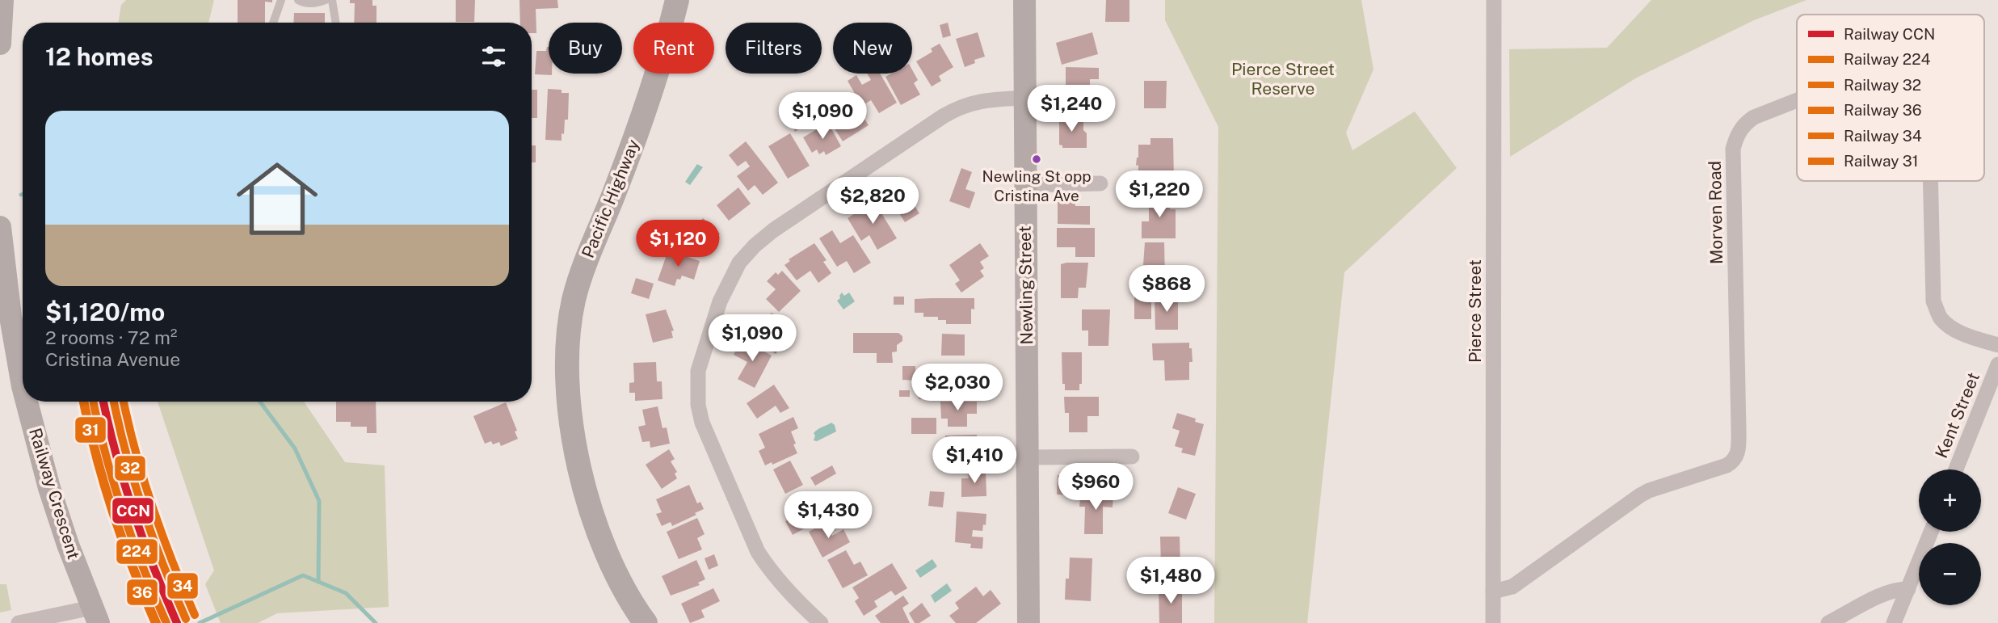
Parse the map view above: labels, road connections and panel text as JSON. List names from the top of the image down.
{
  "streets": {
    "main road": ["Pacific Highway"],
    "street": [
      "Morven Road",
      "Newling Street",
      "Pierce Street",
      "Kent Street",
      "Railway Crescent"
    ]
  },
  "crossings": [
    ["Morven Road", "Pierce Street"]
  ],
  "parks": ["Pierce Street Reserve"],
  "places": ["Newling St opp Cristina Ave"],
  "lines": [
    "rail line CCN",
    "rail line 224",
    "rail line 32",
    "rail line 36",
    "rail line 34",
    "rail line 31"
  ],
  "legend": [
    "Railway CCN",
    "Railway 224",
    "Railway 32",
    "Railway 36",
    "Railway 34",
    "Railway 31"
  ],
  "page": {
    "chip": [
      "Buy",
      "Rent",
      "Filters",
      "New"
    ],
    "heading": "12 homes",
    "price": [
      "$1,240",
      "$1,090",
      "$1,220",
      "$2,820",
      "$1,120",
      "$868",
      "$1,090",
      "$2,030",
      "$1,410",
      "$960",
      "$1,430",
      "$1,480"
    ],
    "list": [
      {
        "name": "$1,120/mo",
        "note": "2 rooms · 72 m² · Cristina Avenue"
      }
    ],
    "map_buttons": ["+", "−"]
  }
}
